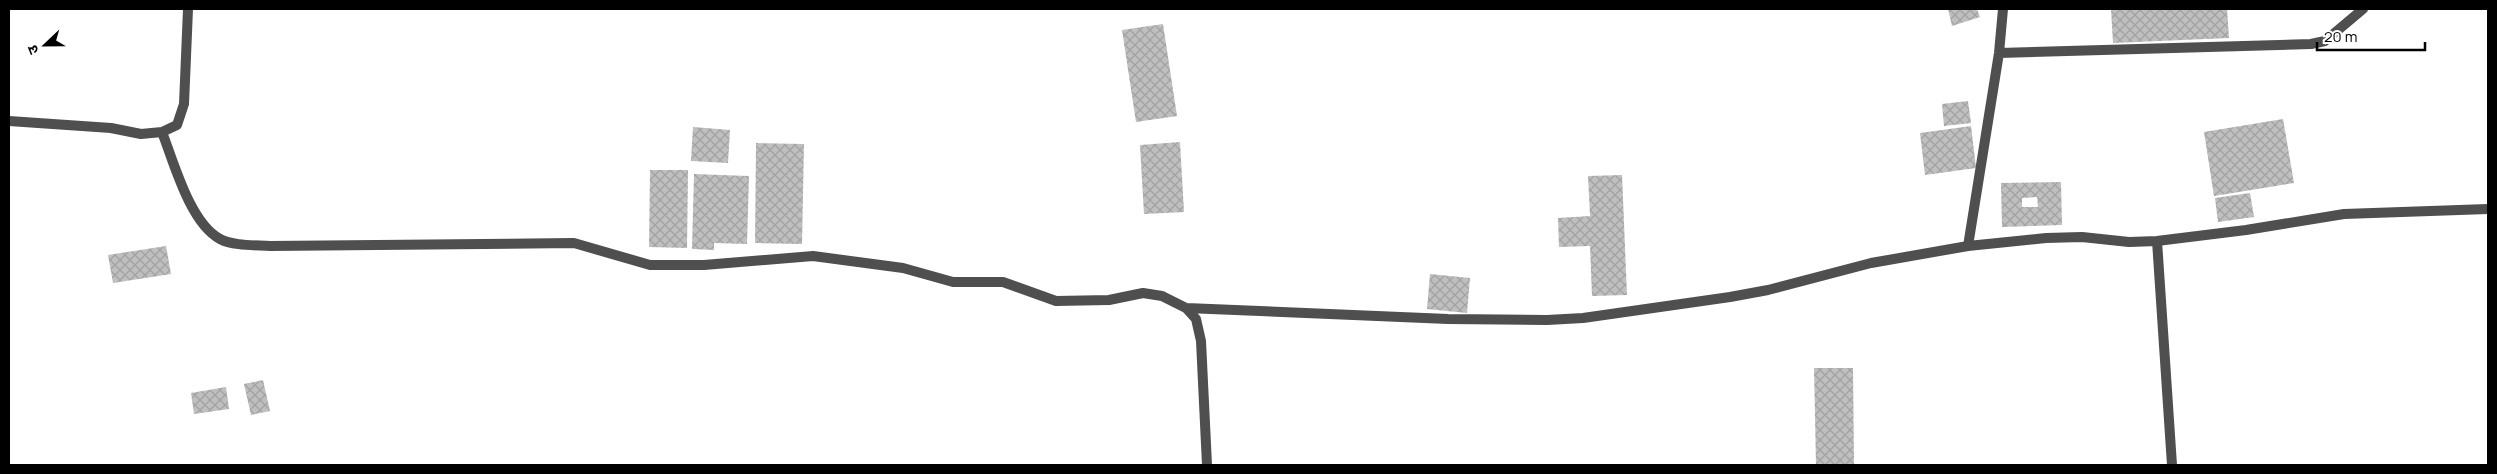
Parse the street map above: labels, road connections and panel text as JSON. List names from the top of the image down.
{
  "scale_bar": "20 m",
  "north": "left"
}
